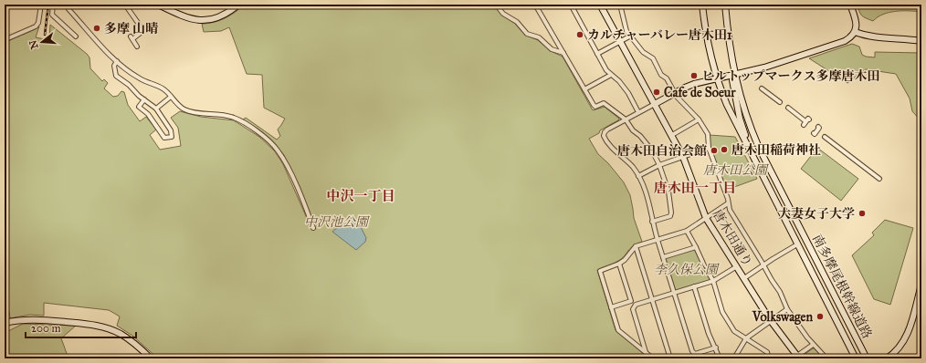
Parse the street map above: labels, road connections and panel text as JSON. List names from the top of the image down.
{
  "streets": {
    "street": ["唐木田通り", "南多摩尾根幹線道路"]
  },
  "districts": ["唐木田一丁目", "中沢一丁目"],
  "parks": ["唐木田公園", "中沢池公園", "李久保公園"],
  "places": [
    "多摩 山晴",
    "カルチャーバレー唐木田1",
    "ヒルトップマークス多摩唐木田",
    "Cafe de Soeur",
    "唐木田稲荷神社",
    "唐木田自治会館",
    "大妻女子大学",
    "Volkswagen"
  ],
  "scale_bar": "200 m",
  "north": "left"
}
